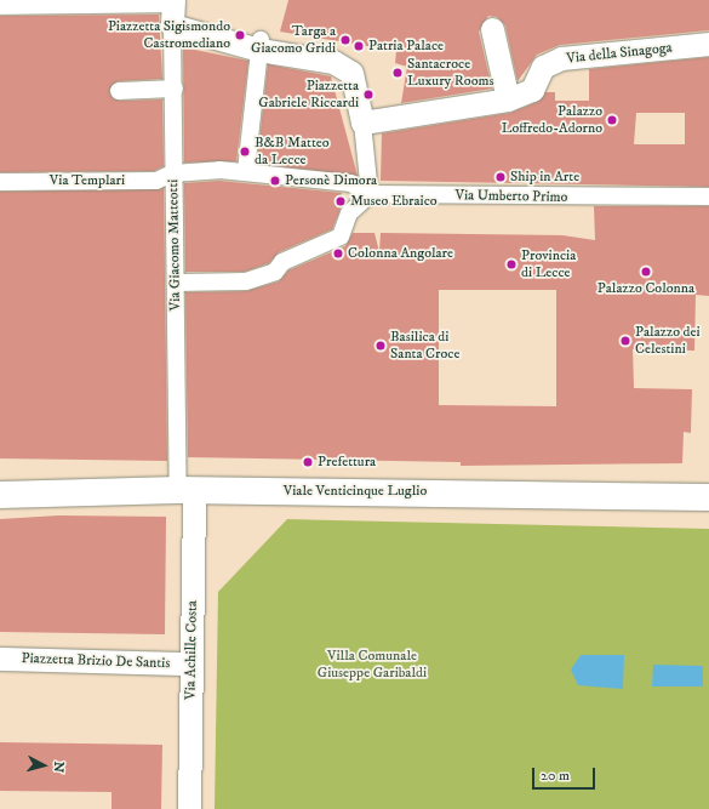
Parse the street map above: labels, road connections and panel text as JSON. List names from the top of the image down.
{
  "streets": {
    "street": [
      "Via della Sinagoga",
      "Via Templari",
      "Via Umberto Primo",
      "Via Giacomo Matteotti",
      "Viale Venticinque Luglio",
      "Via Achille Costa",
      "Piazzetta Brizio De Santis"
    ]
  },
  "crossings": [
    ["Via Templari", "Via Umberto Primo"],
    ["Via Templari", "Via Giacomo Matteotti"],
    ["Via Umberto Primo", "Via Giacomo Matteotti"],
    ["Via Giacomo Matteotti", "Viale Venticinque Luglio"],
    ["Via Giacomo Matteotti", "Via Achille Costa"],
    ["Viale Venticinque Luglio", "Via Achille Costa"],
    ["Via Achille Costa", "Piazzetta Brizio De Santis"]
  ],
  "parks": ["Villa Comunale Giuseppe Garibaldi"],
  "places": [
    "Piazzetta Sigismondo Castromediano",
    "Targa a Giacomo Gridi",
    "Patria Palace",
    "Santacroce Luxury Rooms",
    "Piazzetta Gabriele Riccardi",
    "Palazzo Loffredo-Adorno",
    "B&B Matteo da Lecce",
    "Ship in Arte",
    "Personè Dimora",
    "Museo Ebraico",
    "Colonna Angolare",
    "Provincia di Lecce",
    "Palazzo Colonna",
    "Palazzo dei Celestini",
    "Basilica di Santa Croce",
    "Prefettura"
  ],
  "scale_bar": "20 m",
  "north": "right"
}
